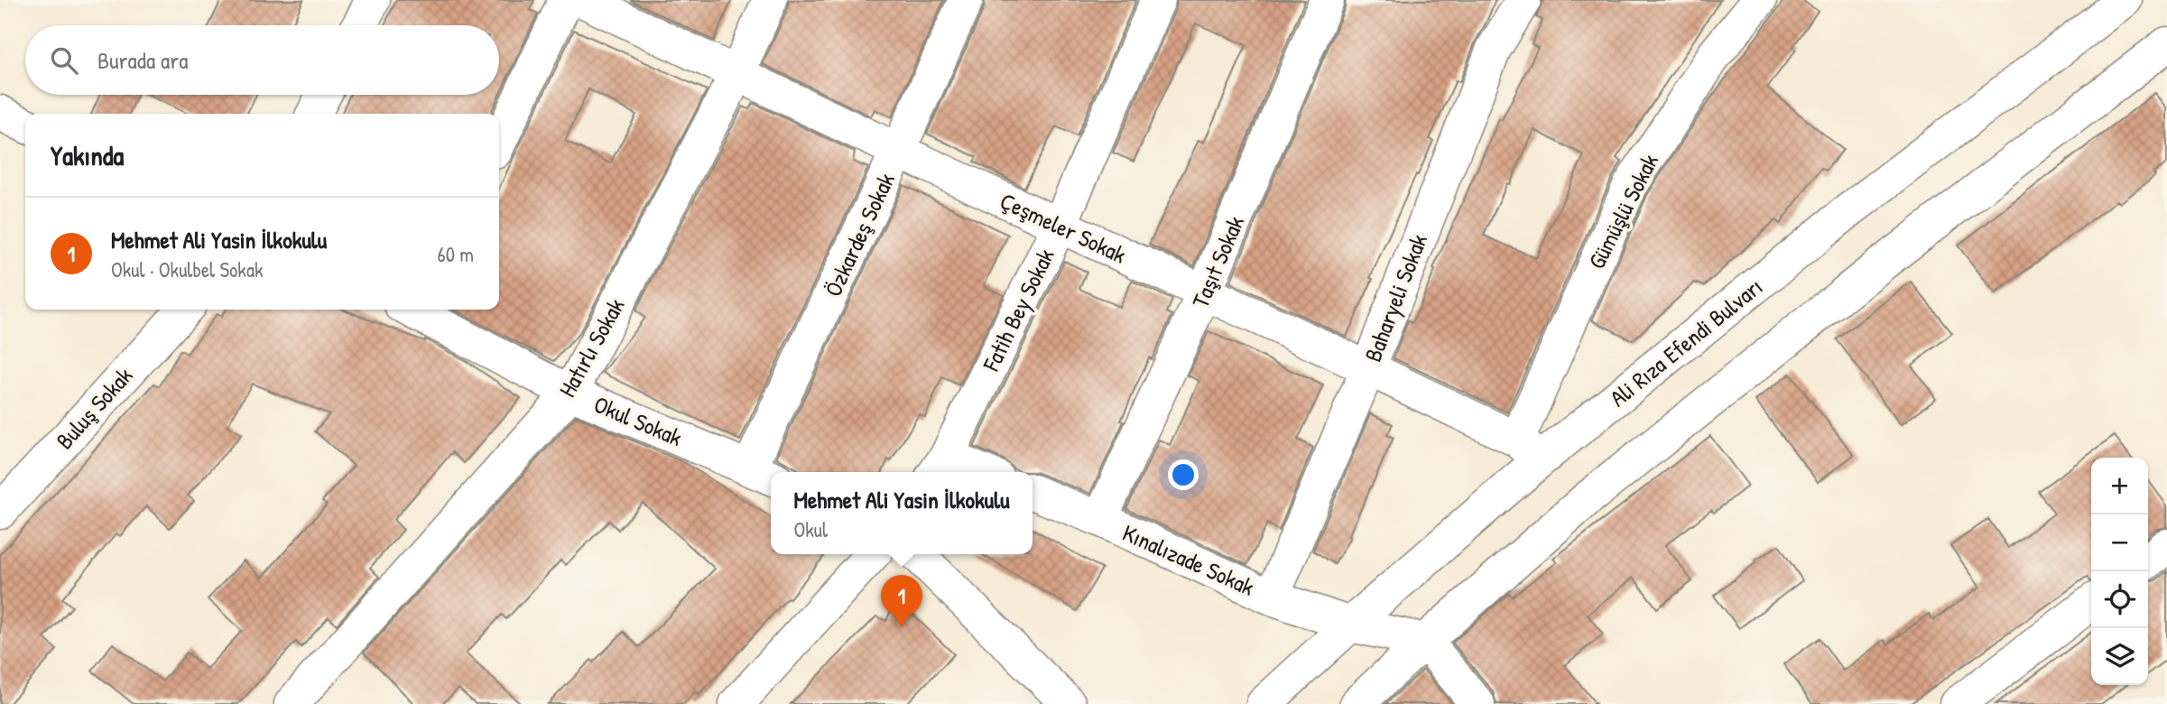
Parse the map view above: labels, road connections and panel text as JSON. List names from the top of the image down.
{
  "streets": {
    "street": [
      "Gümüşlü Sokak",
      "Çeşmeler Sokak",
      "Özkardeş Sokak",
      "Taşıt Sokak",
      "Baharyeli Sokak",
      "Fatih Bey Sokak",
      "Ali Rıza Efendi Bulvarı",
      "Hatırlı Sokak",
      "Buluş Sokak",
      "Okul Sokak",
      "Kınalızade Sokak"
    ]
  },
  "crossings": [
    ["Gümüşlü Sokak", "Çeşmeler Sokak"],
    ["Gümüşlü Sokak", "Ali Rıza Efendi Bulvarı"],
    ["Çeşmeler Sokak", "Özkardeş Sokak"],
    ["Çeşmeler Sokak", "Taşıt Sokak"],
    ["Çeşmeler Sokak", "Baharyeli Sokak"],
    ["Çeşmeler Sokak", "Fatih Bey Sokak"],
    ["Çeşmeler Sokak", "Ali Rıza Efendi Bulvarı"],
    ["Çeşmeler Sokak", "Hatırlı Sokak"],
    ["Özkardeş Sokak", "Okul Sokak"],
    ["Taşıt Sokak", "Kınalızade Sokak"],
    ["Baharyeli Sokak", "Kınalızade Sokak"],
    ["Ali Rıza Efendi Bulvarı", "Kınalızade Sokak"],
    ["Hatırlı Sokak", "Okul Sokak"]
  ],
  "page": {
    "search": "Burada ara",
    "heading": "Yakında",
    "list": [
      {
        "mark": "1",
        "name": "Mehmet Ali Yasin İlkokulu",
        "note": "Okul · Okulbel Sokak",
        "value": "60 m"
      }
    ],
    "map_buttons": ["+", "−"],
    "popup": ["Mehmet Ali Yasin İlkokulu", "Okul"],
    "pins": "1"
  }
}
